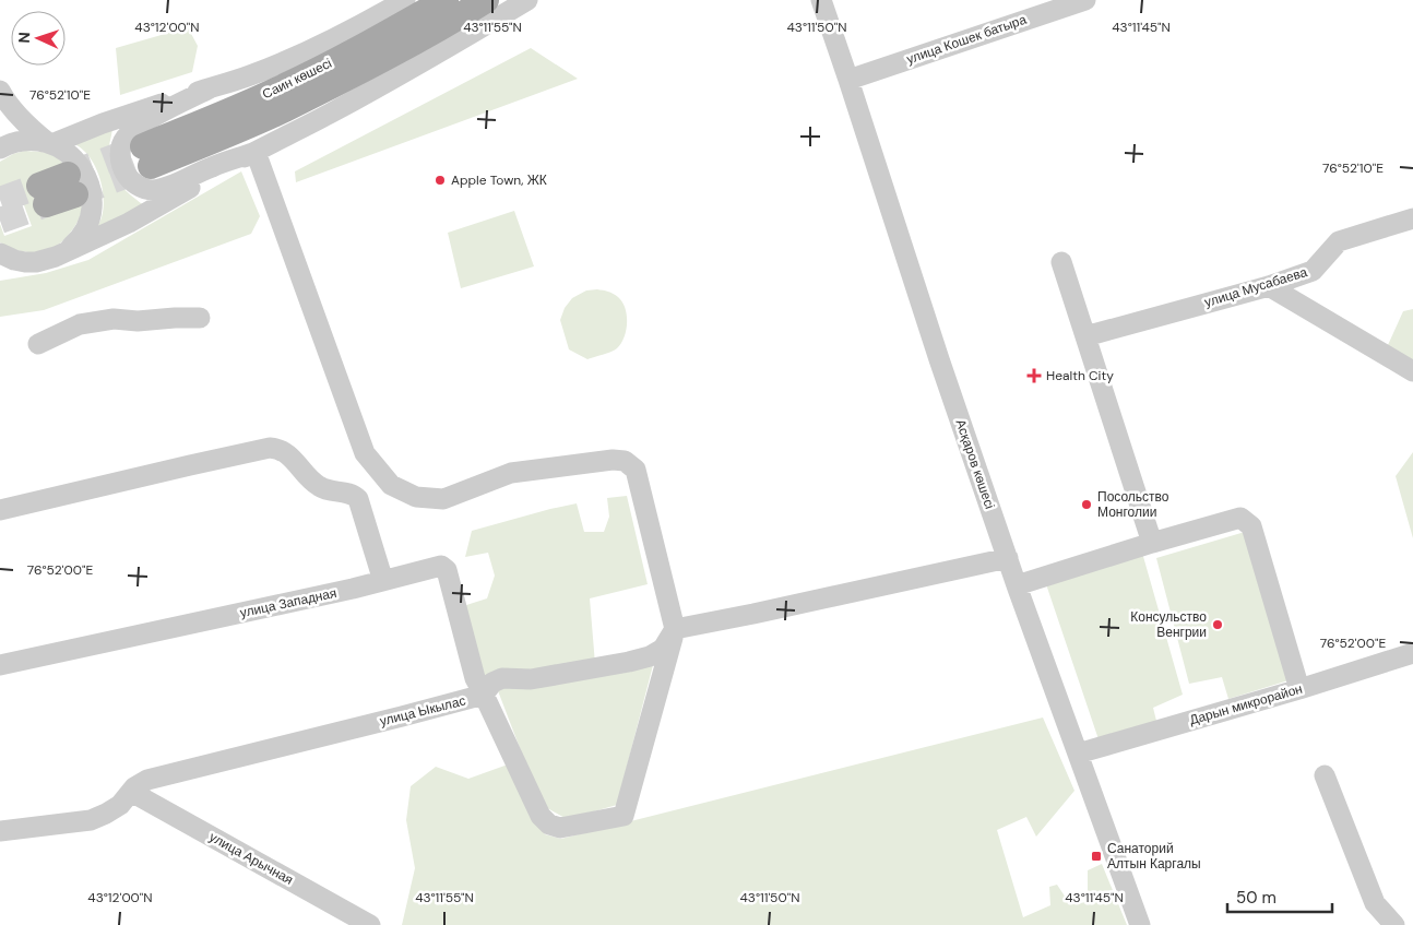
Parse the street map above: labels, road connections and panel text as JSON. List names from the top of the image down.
{
  "streets": {
    "main road": ["Саин көшесі"],
    "street": [
      "улица Кошек батыра",
      "улица Мусабаева",
      "Асқаров көшесі",
      "улица Западная",
      "Дарын микрорайон",
      "улица Ыкылас",
      "улица Арычная"
    ]
  },
  "crossings": [
    ["улица Кошек батыра", "Асқаров көшесі"],
    ["Асқаров көшесі", "Дарын микрорайон"],
    ["улица Западная", "улица Ыкылас"],
    ["улица Ыкылас", "улица Арычная"]
  ],
  "places": {
    "other": ["Apple Town, ЖК", "Посольство Монголии", "Консульство Венгрии"],
    "health": ["Health City"],
    "transit": ["Санаторий Алтын Каргалы"]
  },
  "scale_bar": "50 m",
  "north": "left",
  "coordinates": [
    "43°12'00\"N",
    "43°11'55\"N",
    "43°11'50\"N",
    "43°11'45\"N",
    "76°52'10\"E",
    "76°52'00\"E"
  ]
}
